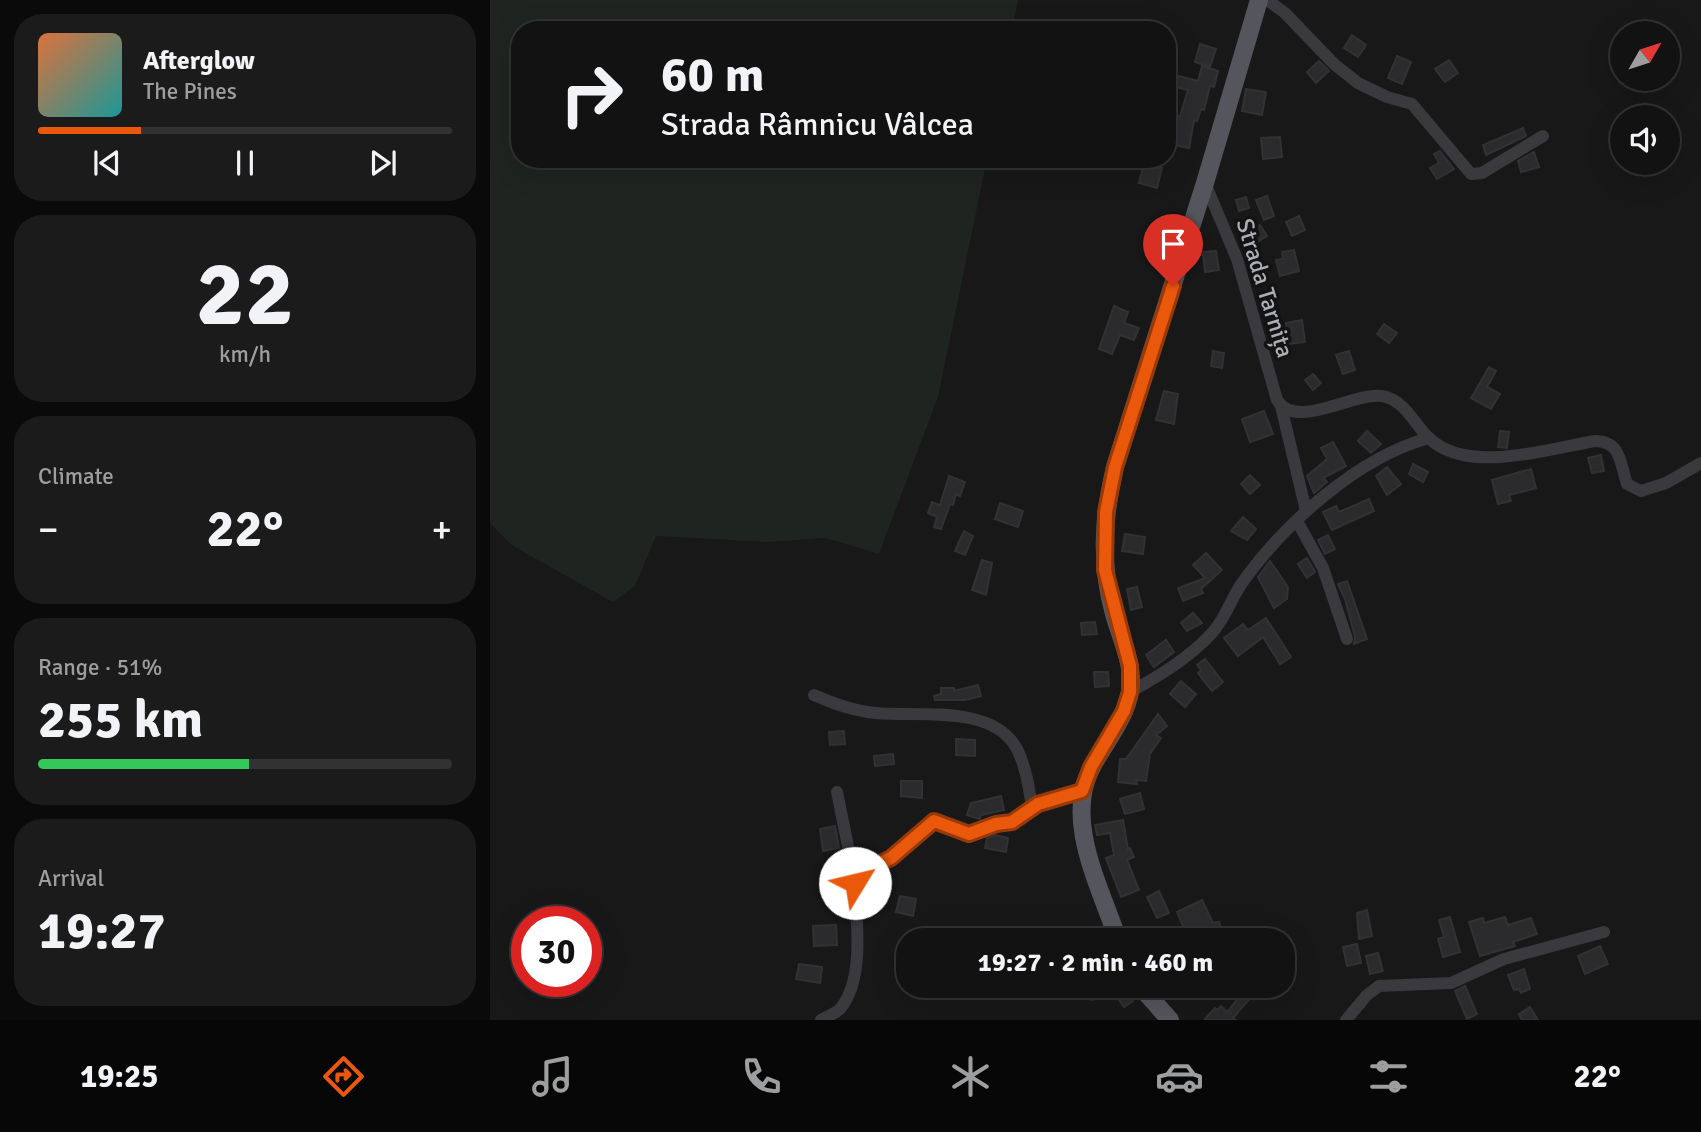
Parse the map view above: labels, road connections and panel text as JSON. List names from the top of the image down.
{
  "streets": {
    "street": ["Strada Tarnița"]
  },
  "north": "top right",
  "page": {
    "turn": ["60 m", "Strada Râmnicu Vâlcea"],
    "song": ["Afterglow", "The Pines"],
    "tile": [
      ["22", "km/h"],
      "Climate",
      ["Range · 51%", "255 km"],
      ["Arrival", "19:27"]
    ],
    "heat": ["−", "22°", "+"],
    "limit": "30",
    "trip": "19:27 · 2 min · 460 m",
    "tabs": ["19:25", "22°"]
  }
}
